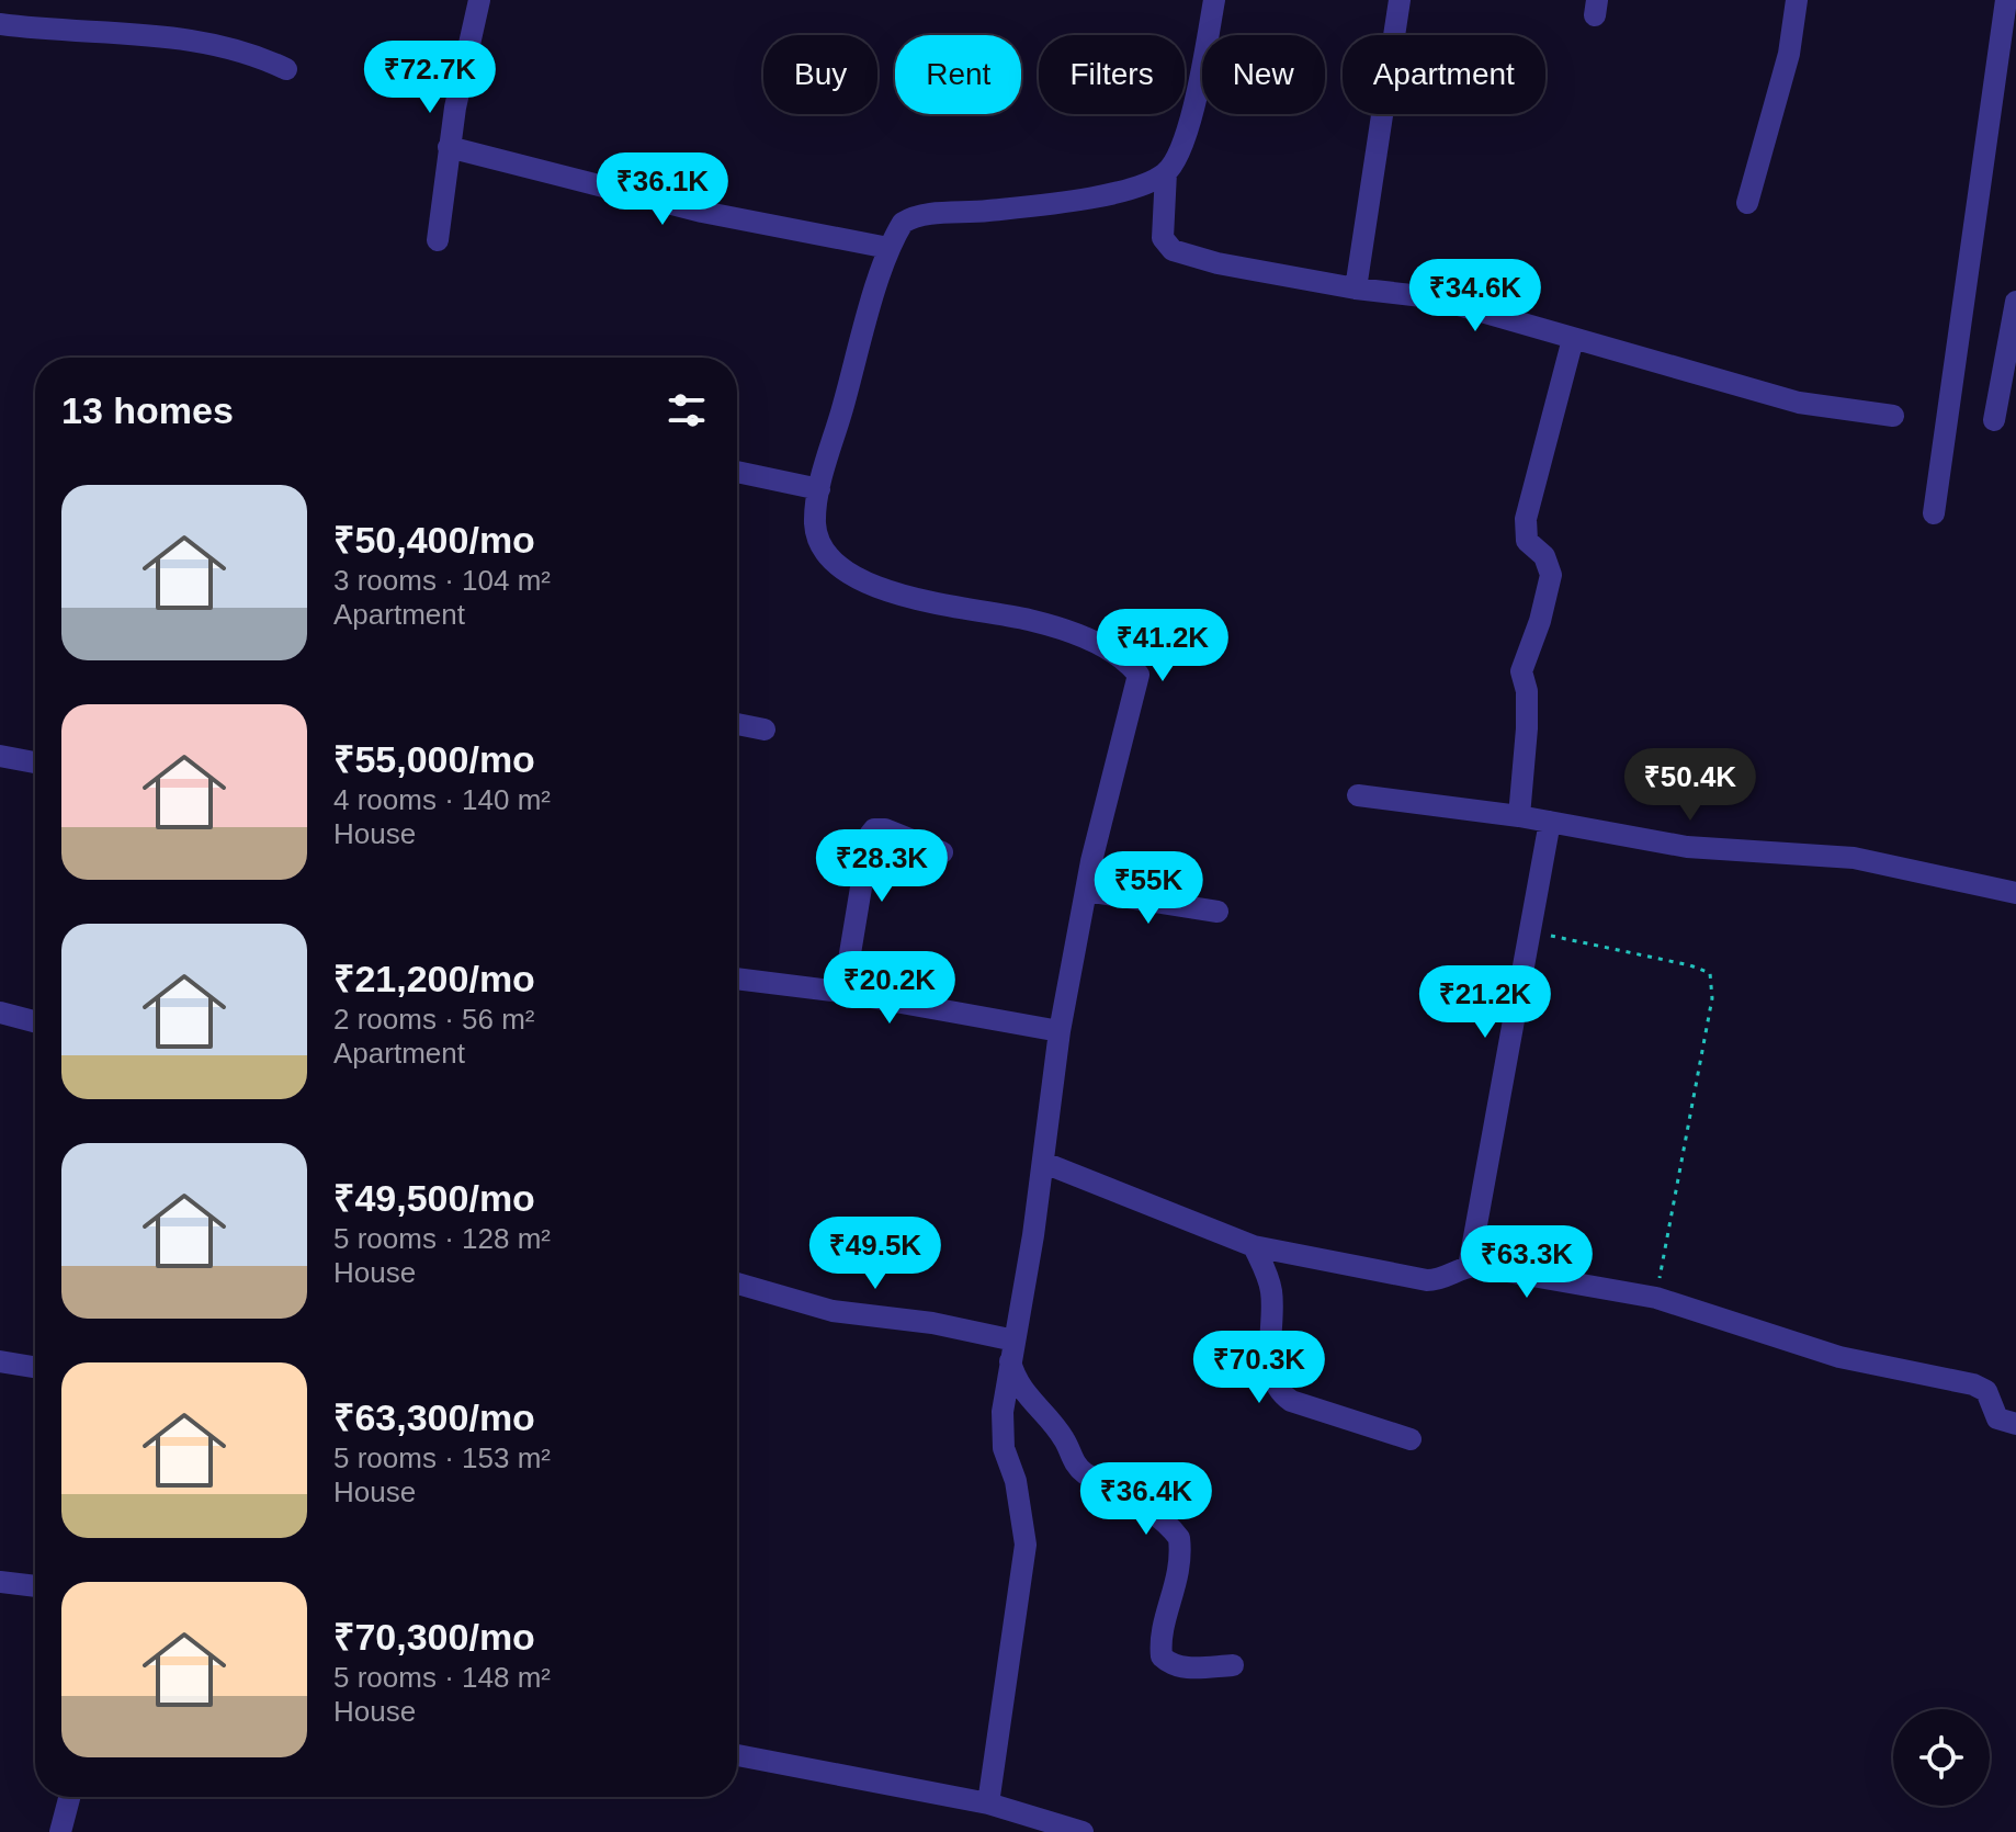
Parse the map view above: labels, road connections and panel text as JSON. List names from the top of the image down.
{
  "page": {
    "chip": [
      "Buy",
      "Rent",
      "Filters",
      "New",
      "Apartment"
    ],
    "price": [
      "₹72.7K",
      "₹36.1K",
      "₹34.6K",
      "₹41.2K",
      "₹50.4K",
      "₹28.3K",
      "₹55K",
      "₹20.2K",
      "₹21.2K",
      "₹49.5K",
      "₹63.3K",
      "₹70.3K",
      "₹36.4K"
    ],
    "heading": "13 homes",
    "list": [
      {
        "name": "₹50,400/mo",
        "note": "3 rooms · 104 m² · Apartment"
      },
      {
        "name": "₹55,000/mo",
        "note": "4 rooms · 140 m² · House"
      },
      {
        "name": "₹21,200/mo",
        "note": "2 rooms · 56 m² · Apartment"
      },
      {
        "name": "₹49,500/mo",
        "note": "5 rooms · 128 m² · House"
      },
      {
        "name": "₹63,300/mo",
        "note": "5 rooms · 153 m² · House"
      },
      {
        "name": "₹70,300/mo",
        "note": "5 rooms · 148 m² · House"
      }
    ]
  }
}
